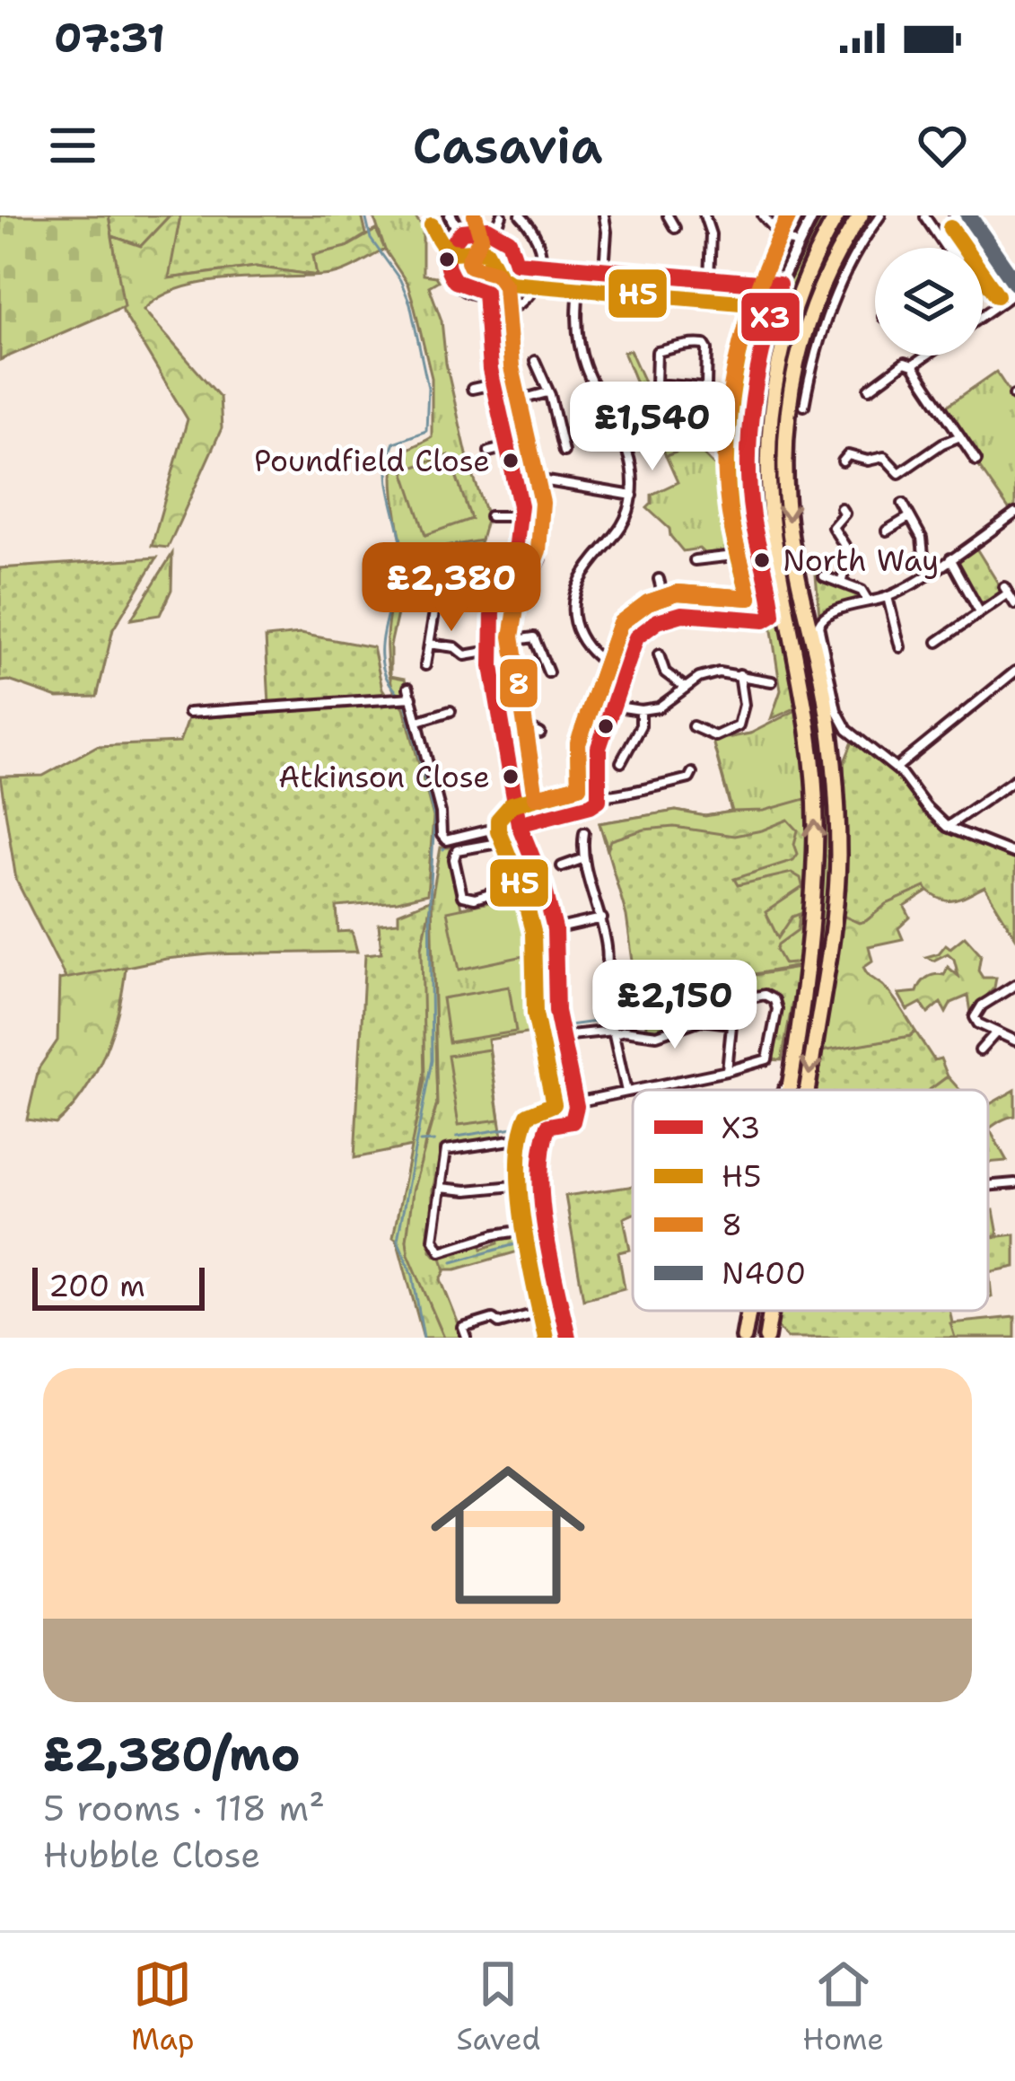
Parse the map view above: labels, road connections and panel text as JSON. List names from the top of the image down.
{
  "places": ["Poundfield Close", "North Way", "Atkinson Close"],
  "lines": [
    "transit line 8",
    "transit line N400",
    "transit line H5",
    "transit line X3"
  ],
  "legend": [
    "X3",
    "H5",
    "8",
    "N400"
  ],
  "scale_bar": "200 m",
  "page": {
    "status": "07:31",
    "header": "Casavia",
    "price": ["£1,540", "£2,380", "£2,150"],
    "scale": "200 m",
    "list": [
      {
        "name": "£2,380/mo",
        "note": "5 rooms · 118 m² · Hubble Close"
      }
    ],
    "tabs": ["Map", "Saved", "Home"]
  }
}
